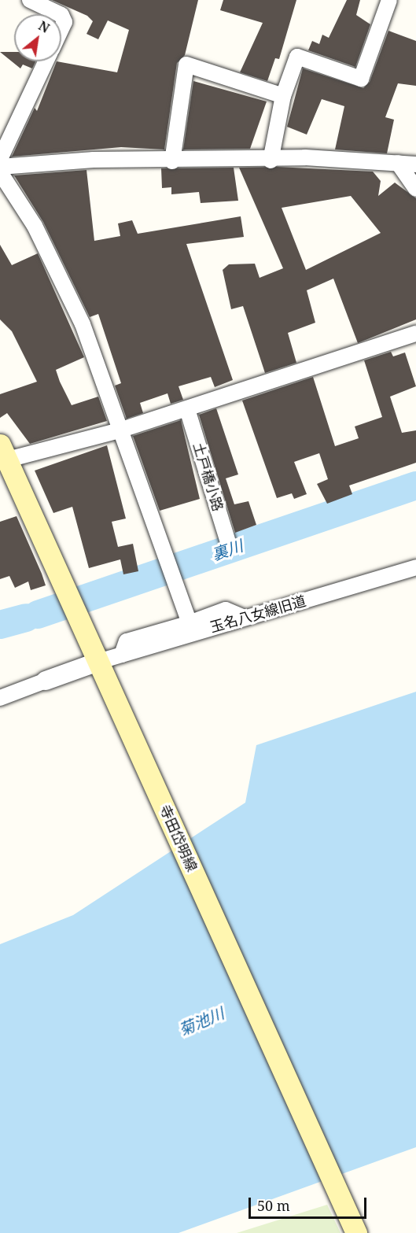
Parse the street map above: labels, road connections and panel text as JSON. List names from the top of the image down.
{
  "streets": {
    "main road": ["寺田岱明線"],
    "street": ["土戸橋小路", "玉名八女線旧道"]
  },
  "crossings": [
    ["玉名八女線旧道", "寺田岱明線"]
  ],
  "water": ["裏川", "菊池川"],
  "scale_bar": "50 m",
  "north": "top right"
}
